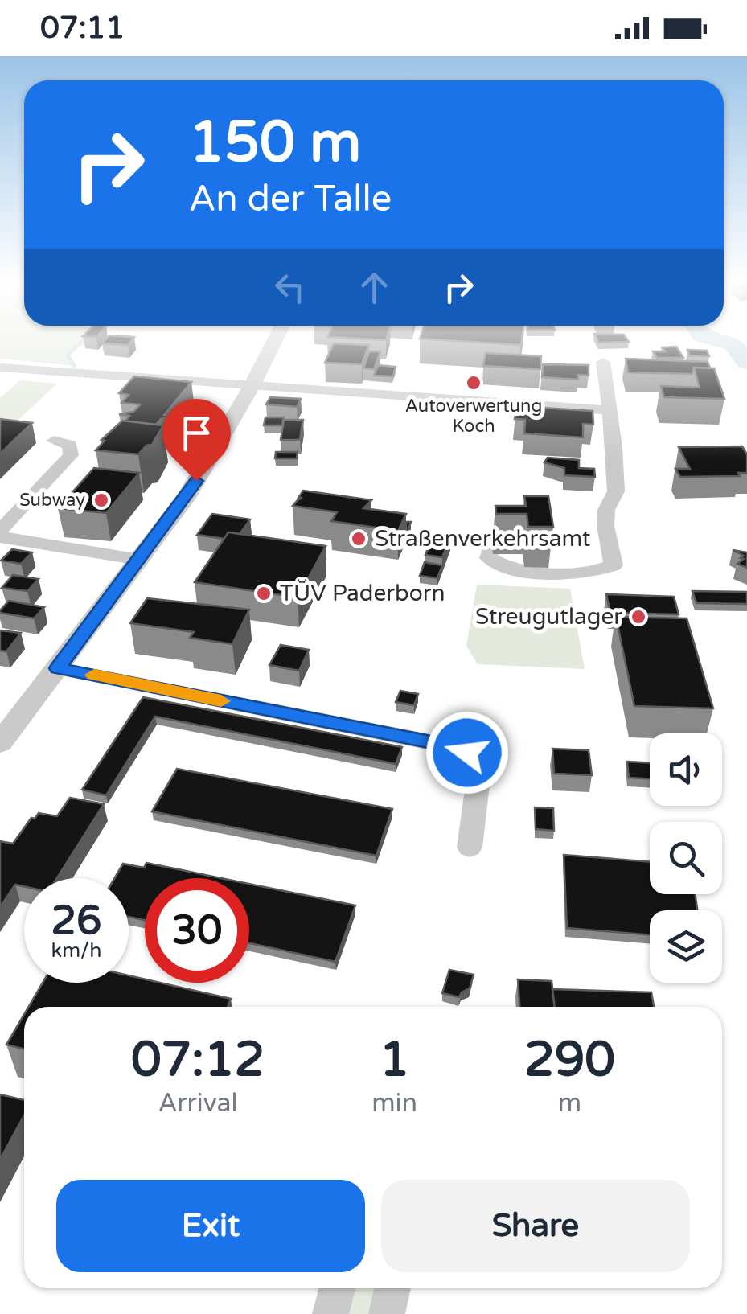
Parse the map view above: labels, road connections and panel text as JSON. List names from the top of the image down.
{
  "places": [
    "Autoverwertung Koch",
    "Subway",
    "Straßenverkehrsamt",
    "TÜV Paderborn",
    "Streugutlager"
  ],
  "page": {
    "status": "07:11",
    "turn": ["150 m", "An der Talle"],
    "speed": "26 km/h",
    "limit": "30",
    "eta": [
      "07:12",
      "Arrival",
      "1",
      "min",
      "290",
      "m"
    ],
    "buttons": ["Exit", "Share"]
  }
}
